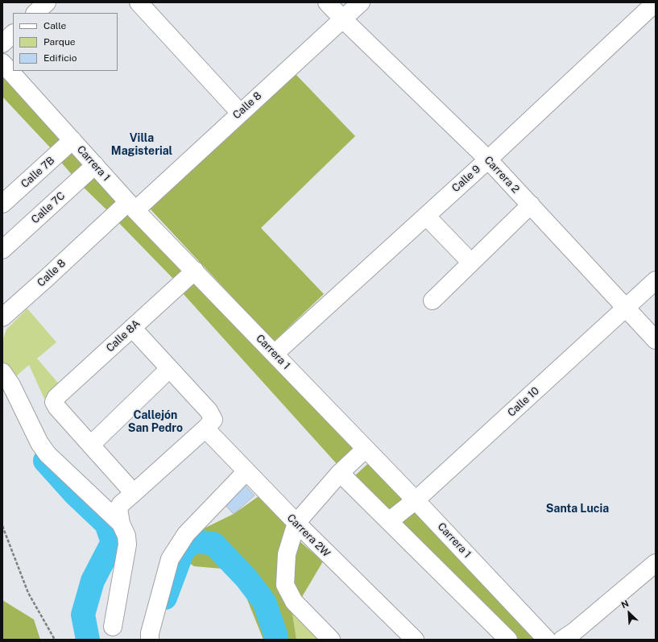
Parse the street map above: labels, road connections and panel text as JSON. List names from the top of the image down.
{
  "streets": {
    "street": [
      "Calle 8",
      "Carrera 1",
      "Calle 7B",
      "Carrera 2",
      "Calle 9",
      "Calle 7C",
      "Calle 8A",
      "Calle 10",
      "Carrera 2W"
    ]
  },
  "crossings": [
    ["Calle 8", "Carrera 1"],
    ["Calle 8", "Carrera 2"],
    ["Carrera 1", "Calle 7B"],
    ["Carrera 1", "Calle 9"],
    ["Carrera 1", "Calle 7C"],
    ["Carrera 1", "Calle 8A"],
    ["Carrera 1", "Calle 10"],
    ["Carrera 2", "Calle 9"],
    ["Carrera 2", "Calle 10"]
  ],
  "districts": ["Villa Magisterial", "Callejón San Pedro", "Santa Lucia"],
  "legend": ["Calle", "Parque", "Edificio"],
  "north": "top left"
}
